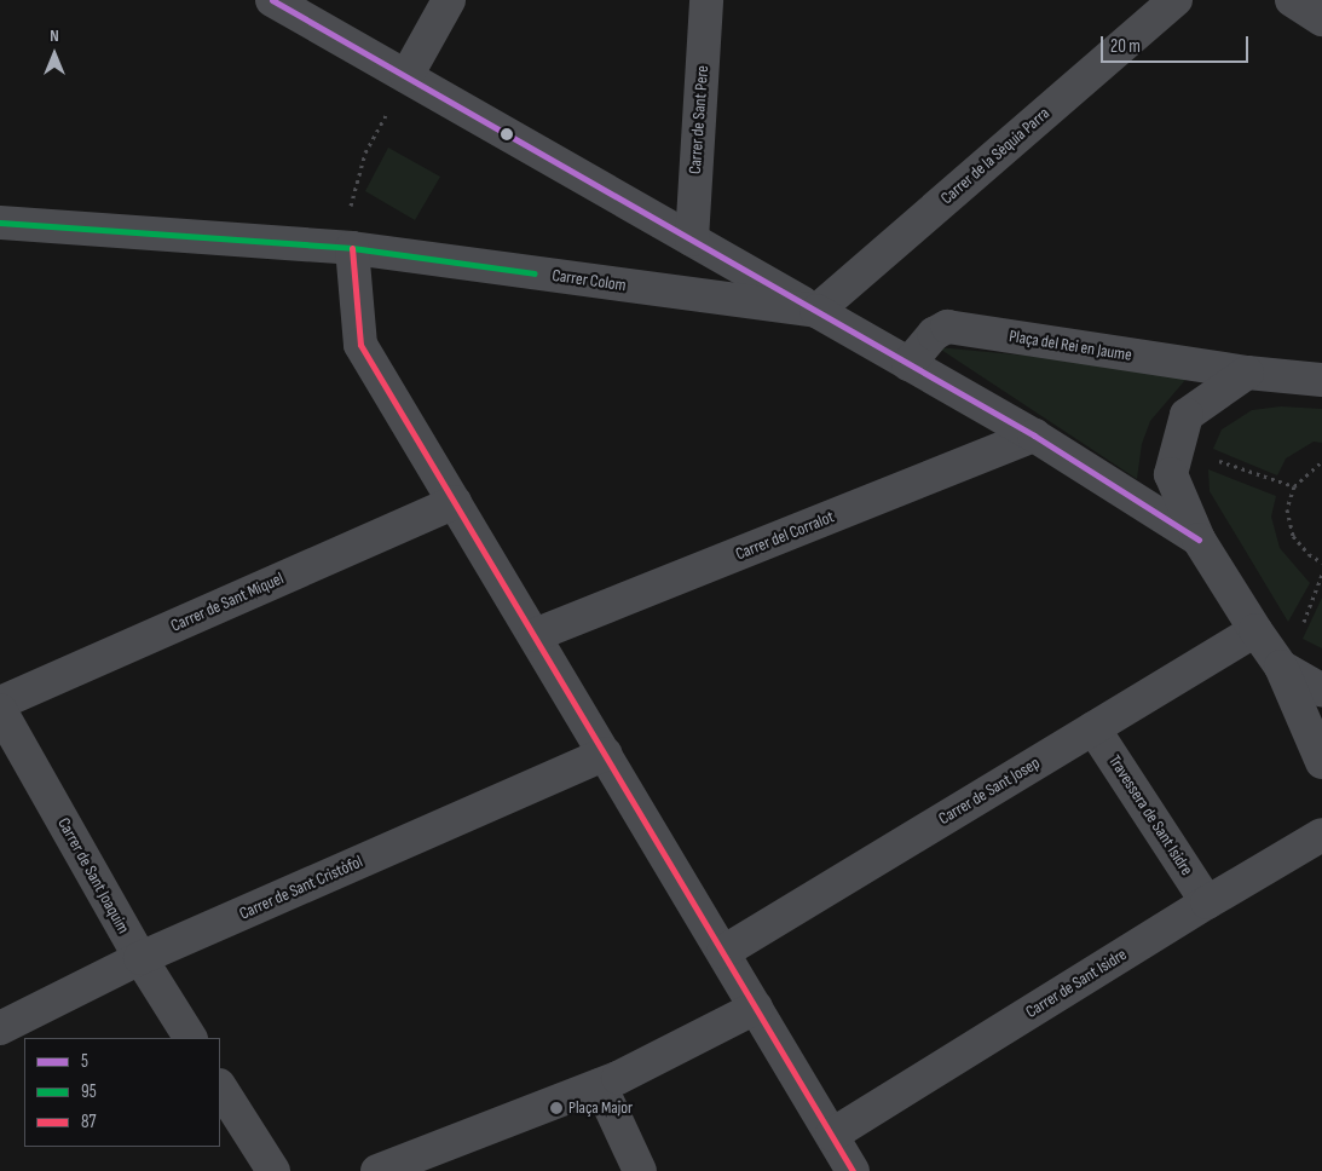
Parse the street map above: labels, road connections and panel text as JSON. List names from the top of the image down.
{
  "streets": {
    "street": [
      "Carrer de Sant Pere",
      "Carrer de la Sèquia Parra",
      "Carrer Colom",
      "Plaça del Rei en Jaume",
      "Carrer del Corralot",
      "Carrer de Sant Miquel",
      "Carrer de Sant Josep",
      "Travessera de Sant Isidre",
      "Carrer de Sant Joaquim",
      "Carrer de Sant Cristòfol",
      "Carrer de Sant Isidre"
    ]
  },
  "crossings": [
    ["Carrer de la Sèquia Parra", "Carrer Colom"],
    ["Carrer de Sant Josep", "Travessera de Sant Isidre"],
    ["Travessera de Sant Isidre", "Carrer de Sant Isidre"],
    ["Carrer de Sant Joaquim", "Carrer de Sant Cristòfol"]
  ],
  "places": ["Plaça Major"],
  "lines": ["transit line 5", "transit line 95", "transit line 87"],
  "legend": ["5", "95", "87"],
  "scale_bar": "20 m",
  "north": "top"
}
